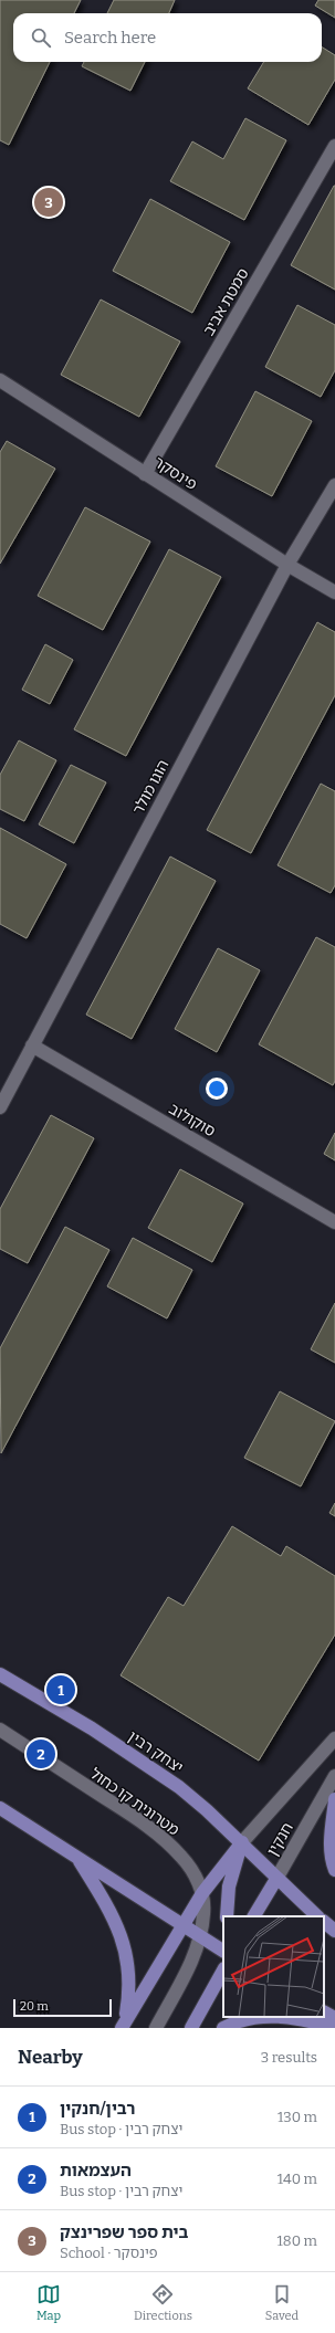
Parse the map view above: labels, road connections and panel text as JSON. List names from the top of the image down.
{
  "streets": {
    "main road": ["יצחק רבין", "חנקין"],
    "street": [
      "סמטת אביב",
      "פינסקר",
      "הוגו מולר",
      "סוקולוב",
      "מטרונית קו כחול"
    ]
  },
  "crossings": [
    ["סמטת אביב", "פינסקר"],
    ["פינסקר", "הוגו מולר"],
    ["הוגו מולר", "סוקולוב"],
    ["יצחק רבין", "חנקין"]
  ],
  "scale_bar": "20 m",
  "page": {
    "search": "Search here",
    "pins": ["3", "1", "2"],
    "scale": "20 m",
    "heading": ["Nearby", "3 results"],
    "list": [
      {
        "mark": "1",
        "name": "רבין/חנקין",
        "note": "Bus stop · יצחק רבין",
        "value": "130 m"
      },
      {
        "mark": "2",
        "name": "העצמאות",
        "note": "Bus stop · יצחק רבין",
        "value": "140 m"
      },
      {
        "mark": "3",
        "name": "בית ספר שפרינצק",
        "note": "School · פינסקר",
        "value": "180 m"
      }
    ],
    "nav": ["Map", "Directions", "Saved"]
  }
}
